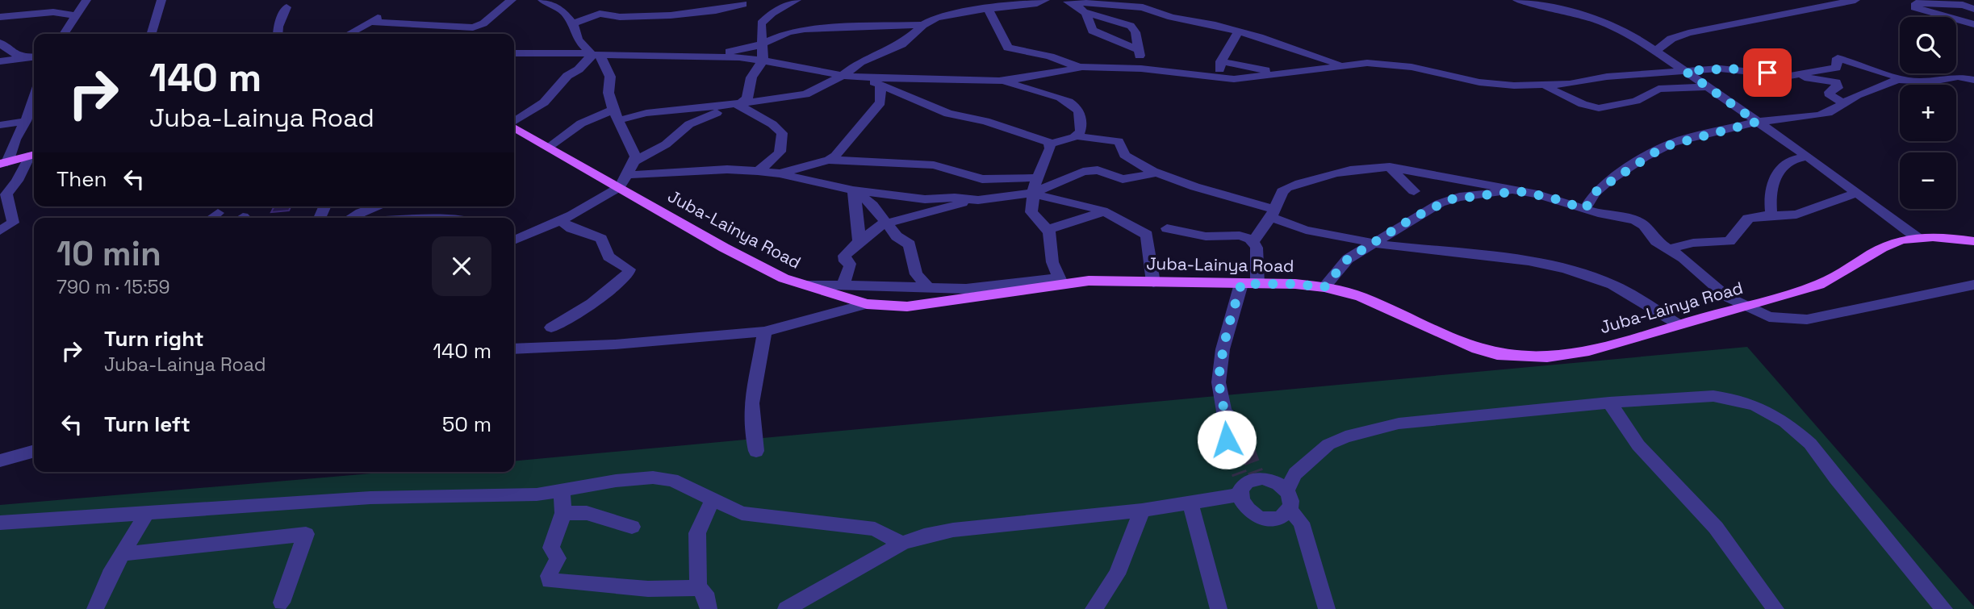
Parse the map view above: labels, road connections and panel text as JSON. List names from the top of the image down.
{
  "streets": {
    "main road": ["Juba-Lainya Road"]
  },
  "page": {
    "map_buttons": ["+", "−"],
    "turn": ["140 m", "Juba-Lainya Road"],
    "then": "Then",
    "heading": ["10 min", "790 m · 15:59"],
    "list": [
      {
        "name": "Turn right",
        "note": "Juba-Lainya Road",
        "value": "140 m"
      },
      {
        "name": "Turn left",
        "value": "50 m"
      }
    ]
  }
}
